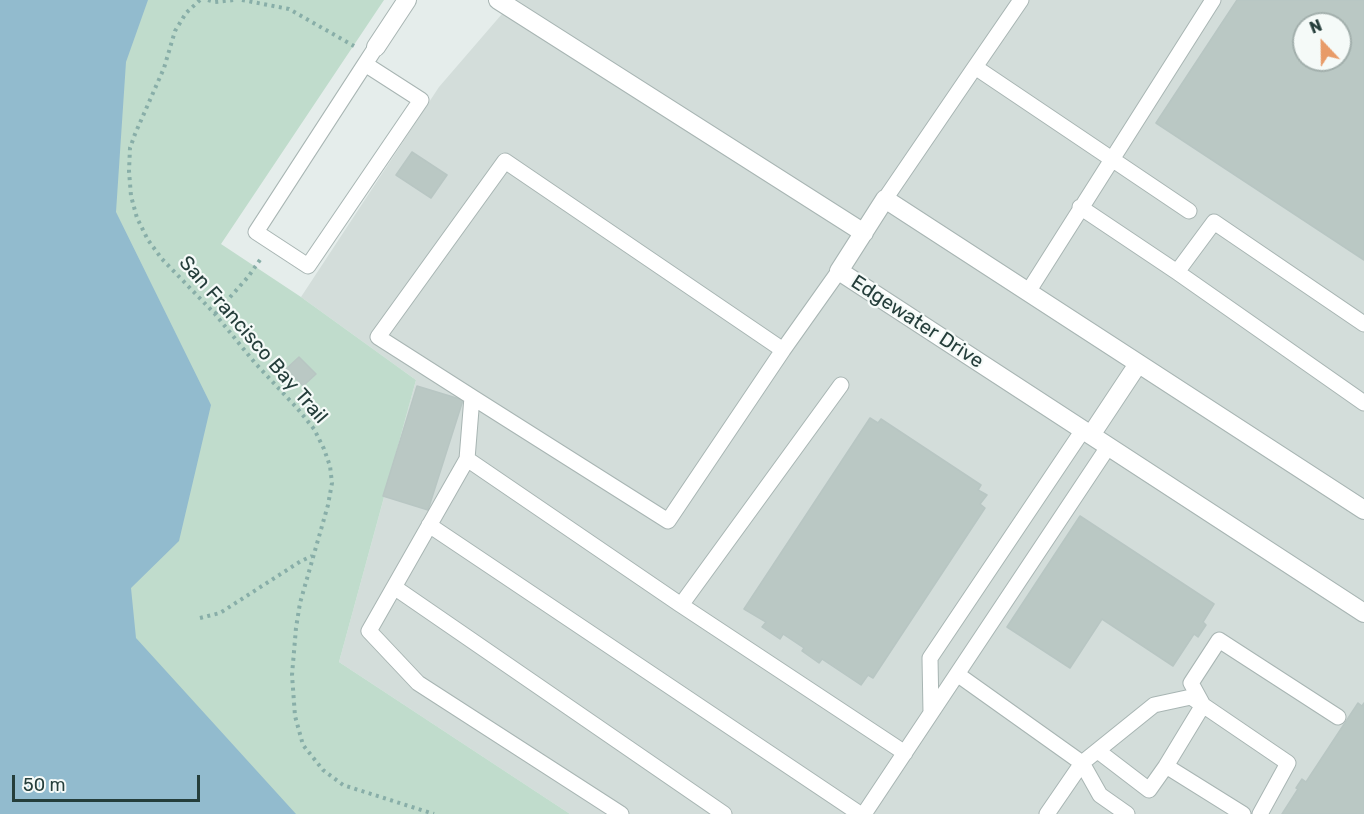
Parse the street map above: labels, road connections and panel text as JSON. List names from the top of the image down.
{
  "streets": {
    "street": ["Edgewater Drive"],
    "path": ["San Francisco Bay Trail"]
  },
  "scale_bar": "50 m",
  "north": "top"
}
